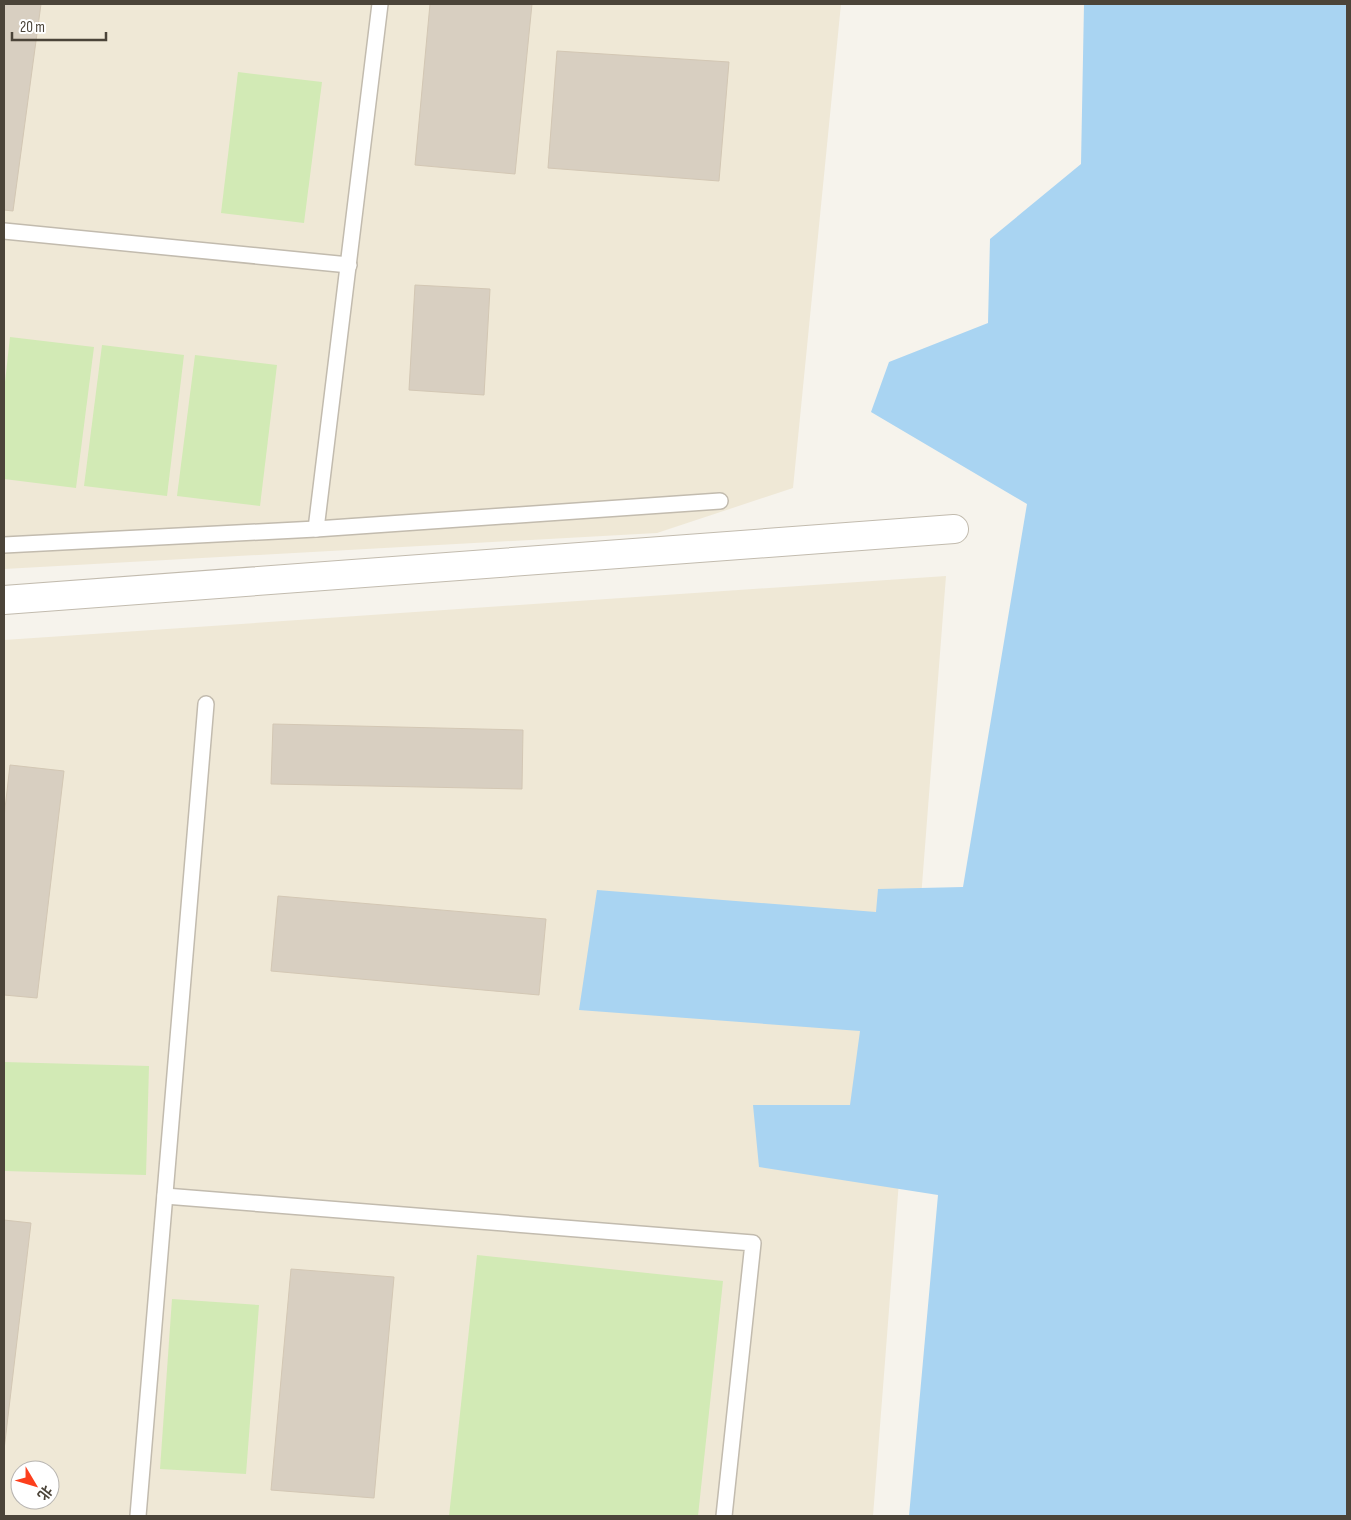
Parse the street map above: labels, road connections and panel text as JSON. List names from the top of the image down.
{
  "scale_bar": "20 m",
  "north": "bottom right"
}
